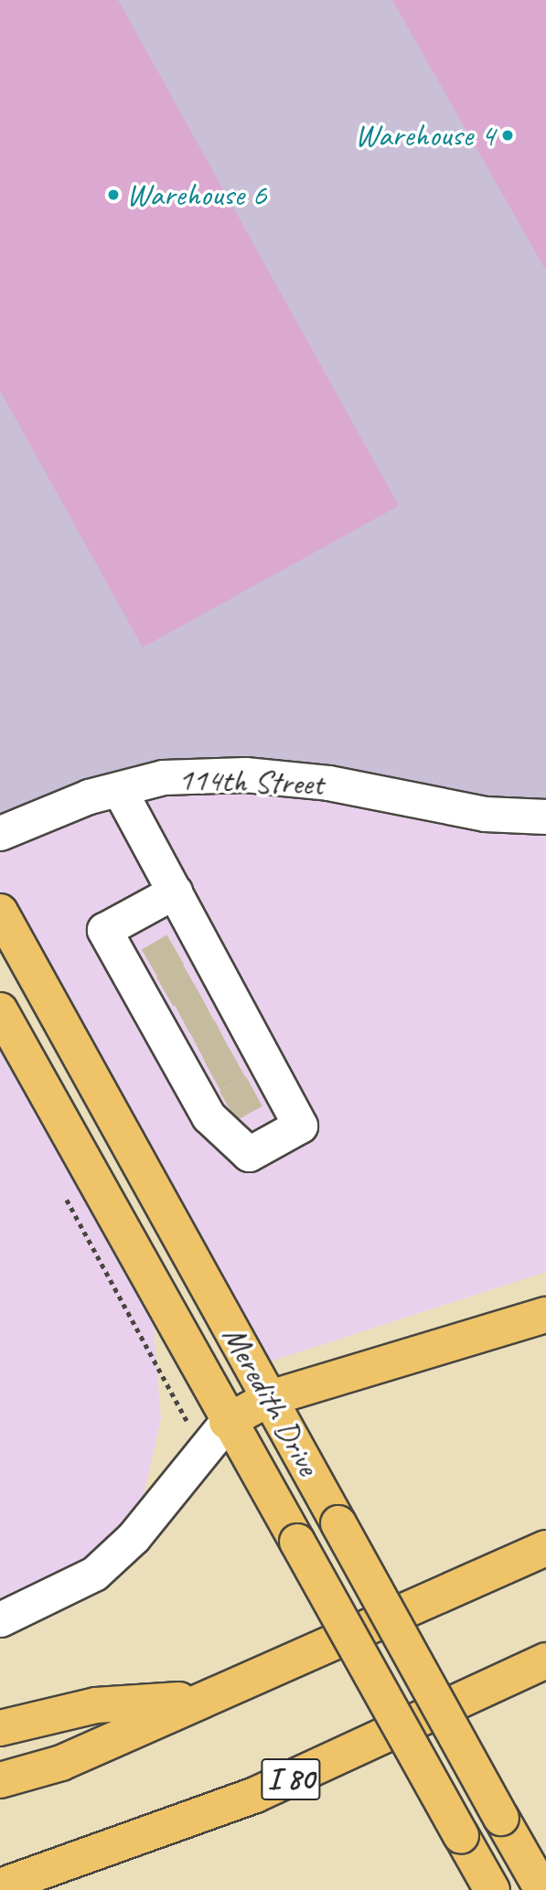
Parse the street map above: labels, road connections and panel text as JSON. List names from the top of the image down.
{
  "streets": {
    "main road": ["Meredith Drive", "I 80"],
    "street": ["114th Street"]
  },
  "places": ["Warehouse 4", "Warehouse 6"]
}
